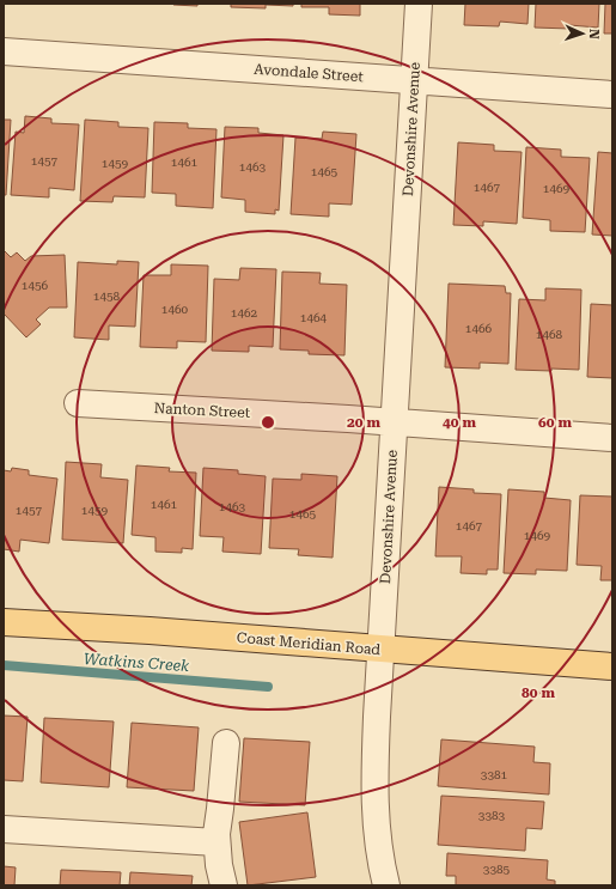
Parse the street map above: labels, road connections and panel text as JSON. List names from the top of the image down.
{
  "streets": {
    "main road": ["Coast Meridian Road"],
    "street": ["Avondale Street", "Devonshire Avenue", "Nanton Street"]
  },
  "crossings": [
    ["Avondale Street", "Devonshire Avenue"],
    ["Devonshire Avenue", "Nanton Street"],
    ["Devonshire Avenue", "Coast Meridian Road"]
  ],
  "water": ["Watkins Creek"],
  "house_numbers": [
    "1457",
    "1461",
    "1459",
    "1463",
    "1465",
    "1467",
    "1469",
    "1456",
    "1458",
    "1460",
    "1462",
    "1464",
    "1466",
    "1468",
    "1461",
    "1463",
    "1457",
    "1459",
    "1465",
    "1467",
    "1469",
    "3381",
    "3383",
    "3385"
  ],
  "north": "right",
  "rings": [
    "20 m",
    "40 m",
    "60 m",
    "80 m"
  ]
}
